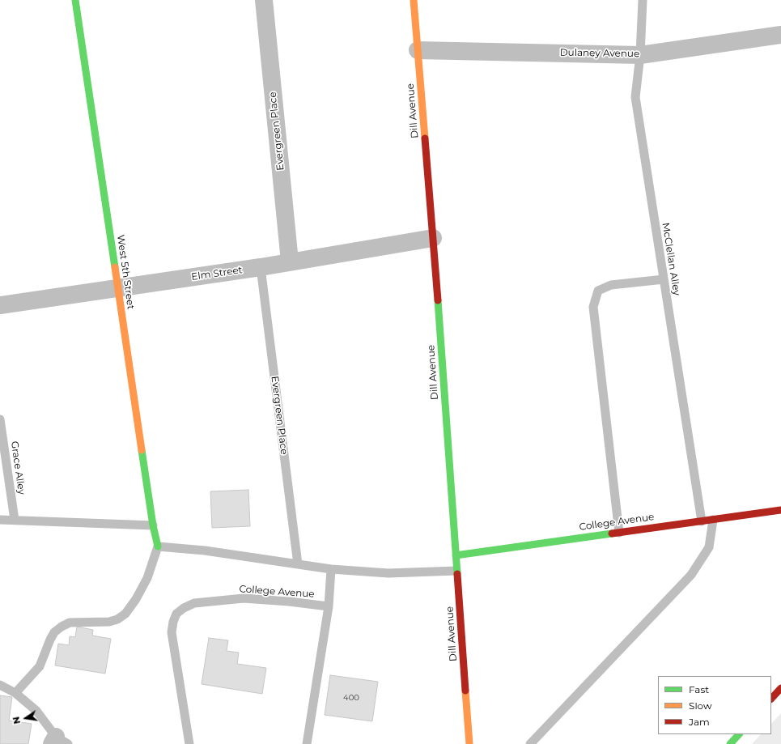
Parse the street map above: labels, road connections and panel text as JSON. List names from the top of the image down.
{
  "streets": {
    "street": [
      "Dulaney Avenue",
      "Dill Avenue",
      "Evergreen Place",
      "West 5th Street",
      "Elm Street",
      "College Avenue"
    ],
    "lane": ["McClellan Alley", "Grace Alley"]
  },
  "crossings": [
    ["Dulaney Avenue", "Dill Avenue"],
    ["Dulaney Avenue", "McClellan Alley"],
    ["Dill Avenue", "Elm Street"],
    ["Dill Avenue", "College Avenue"],
    ["Evergreen Place", "Elm Street"],
    ["McClellan Alley", "College Avenue"],
    ["West 5th Street", "Elm Street"]
  ],
  "house_numbers": ["400"],
  "legend": ["Fast", "Slow", "Jam"],
  "north": "left"
}
